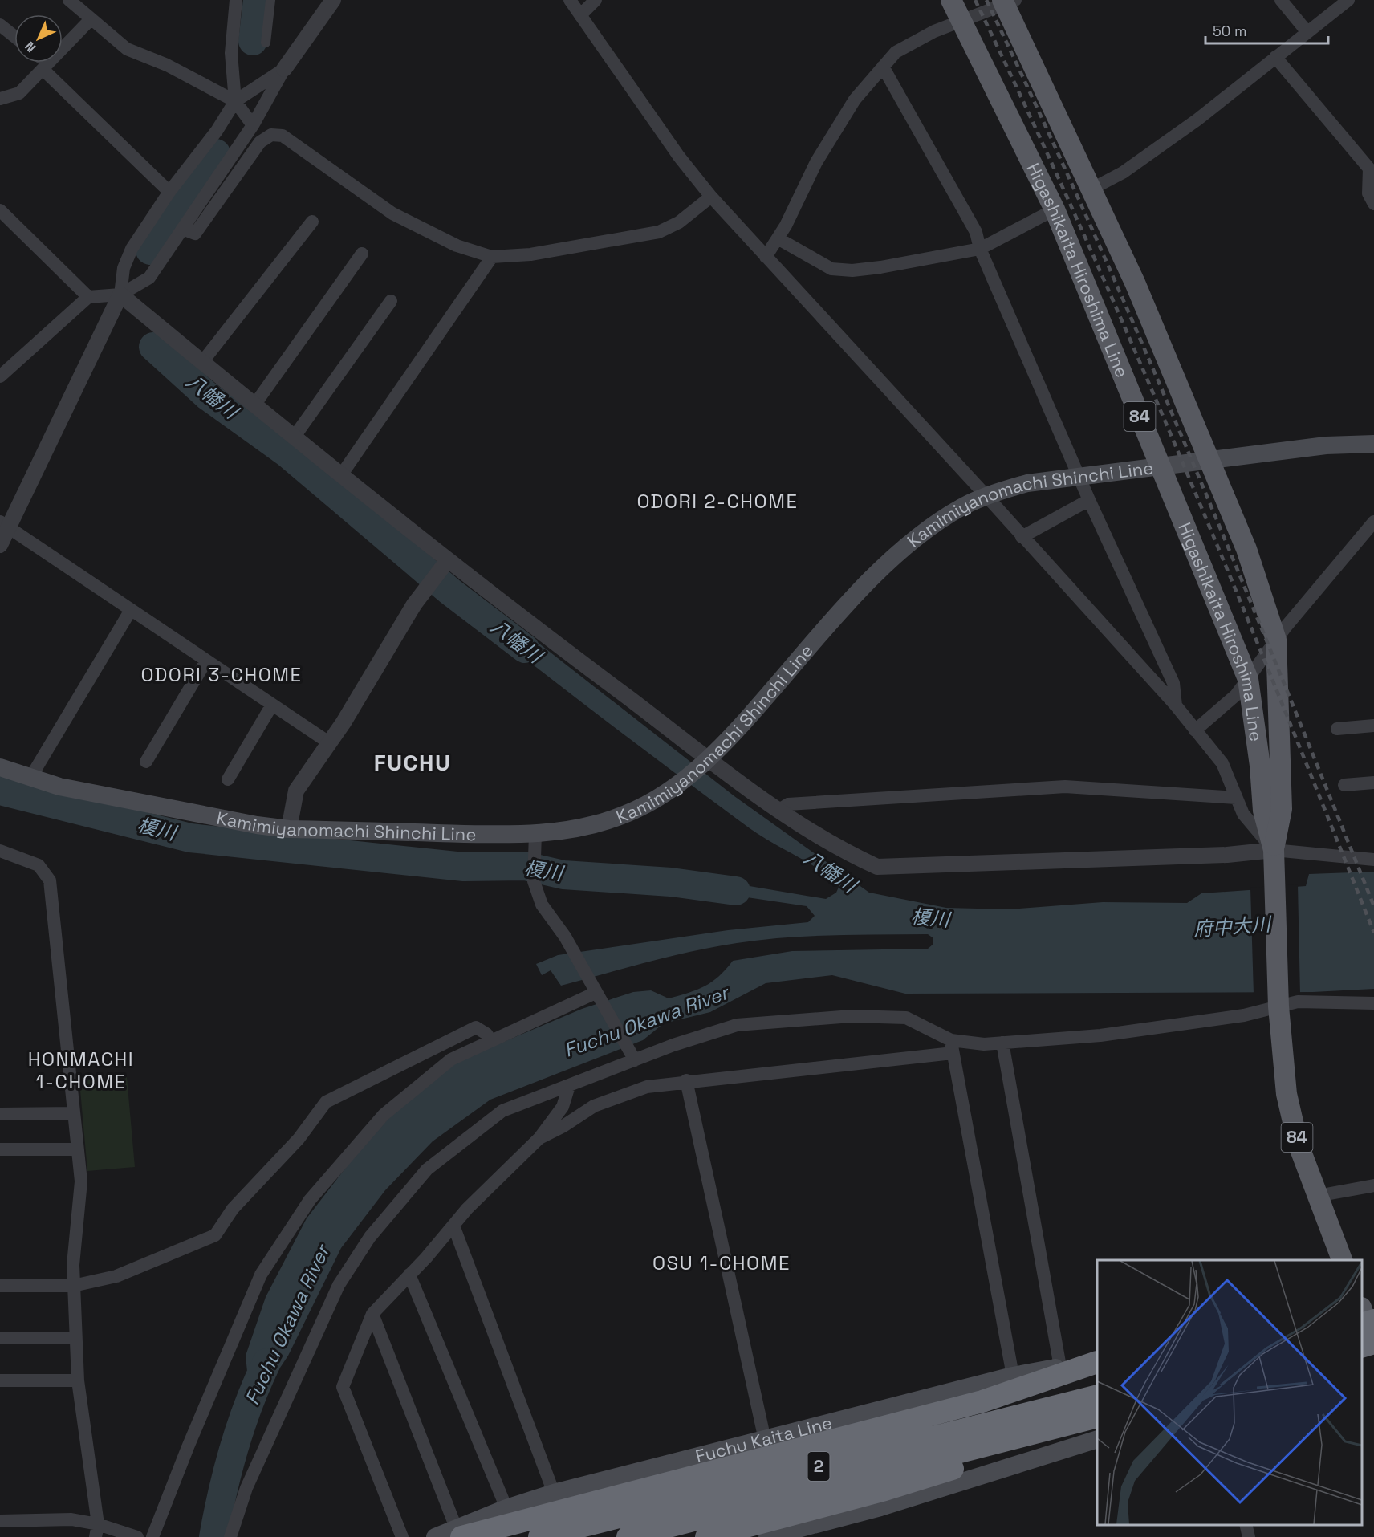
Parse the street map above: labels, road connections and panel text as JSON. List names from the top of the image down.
{
  "streets": {
    "highway": ["2"],
    "main road": [
      "Higashikaita Hiroshima Line",
      "84",
      "Kamimiyanomachi Shinchi Line",
      "Fuchu Kaita Line"
    ]
  },
  "crossings": [
    ["Higashikaita Hiroshima Line", "Kamimiyanomachi Shinchi Line"]
  ],
  "districts": [
    "ODORI 2-CHOME",
    "ODORI 3-CHOME",
    "FUCHU",
    "HONMACHI 1-CHOME",
    "OSU 1-CHOME"
  ],
  "water": [
    "八幡川",
    "榎川",
    "府中大川",
    "Fuchu Okawa River"
  ],
  "scale_bar": "50 m",
  "north": "bottom left"
}
